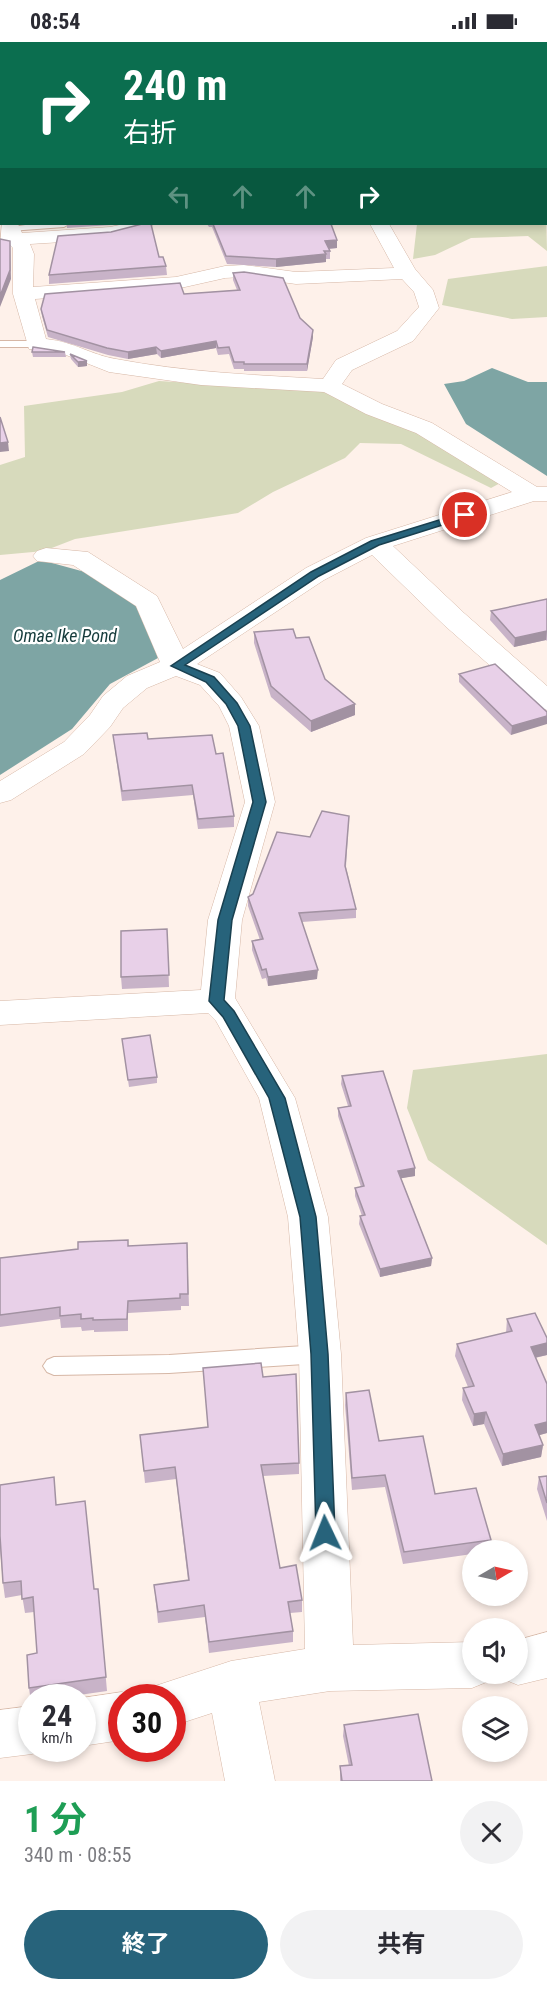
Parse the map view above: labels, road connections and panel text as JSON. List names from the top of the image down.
{
  "water": ["Omae Ike Pond"],
  "north": "right",
  "page": {
    "status": "08:54",
    "turn": ["240 m", "右折"],
    "speed": "24 km/h",
    "limit": "30",
    "heading": ["1 分", "340 m · 08:55"],
    "buttons": ["終了", "共有"]
  }
}
